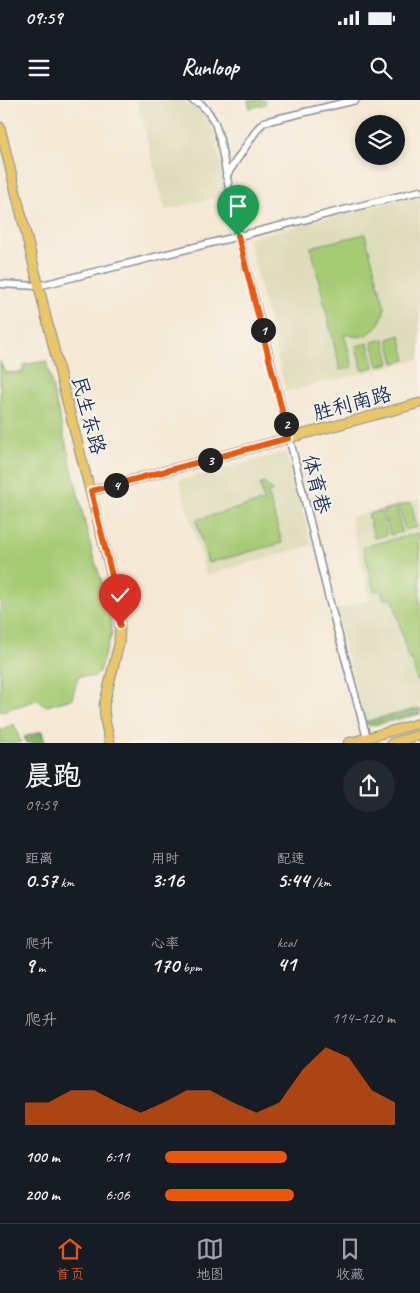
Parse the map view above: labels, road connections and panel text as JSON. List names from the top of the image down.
{
  "streets": {
    "main road": ["胜利南路", "民生东路"],
    "street": ["体育巷"]
  },
  "crossings": [
    ["胜利南路", "民生东路"],
    ["胜利南路", "体育巷"]
  ],
  "page": {
    "status": "09:59",
    "header": "Runloop",
    "pins": [
      "1",
      "2",
      "3",
      "4"
    ],
    "heading": ["晨跑", "09:59"],
    "stats": [
      ["距离", "0.57 km"],
      ["用时", "3:16"],
      ["配速", "5:44 /km"],
      ["爬升", "9 m"],
      ["心率", "170 bpm"],
      ["kcal", "41"]
    ],
    "chart": ["爬升", "114–120 m"],
    "list": [
      {
        "name": "100 m",
        "note": "6:11"
      },
      {
        "name": "200 m",
        "note": "6:06"
      }
    ],
    "tabs": ["首页", "地图", "收藏"]
  }
}
